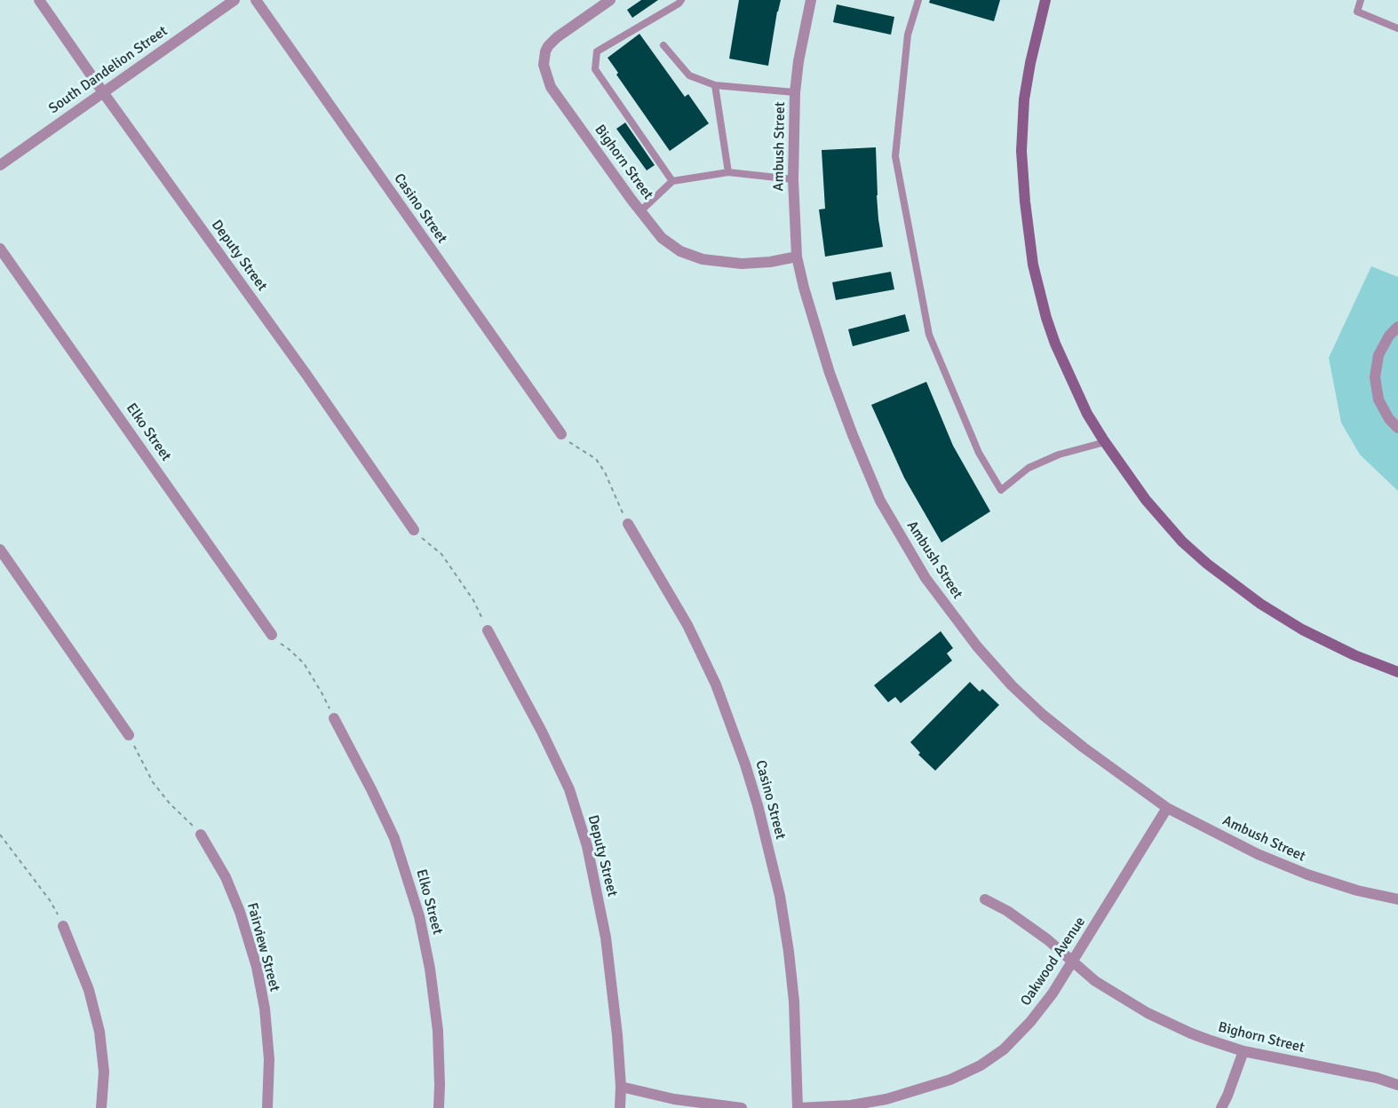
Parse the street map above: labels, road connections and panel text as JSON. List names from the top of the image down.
{
  "streets": {
    "street": [
      "South Dandelion Street",
      "Ambush Street",
      "Bighorn Street",
      "Casino Street",
      "Deputy Street",
      "Elko Street",
      "Fairview Street",
      "Oakwood Avenue"
    ]
  },
  "crossings": [
    ["South Dandelion Street", "Deputy Street"],
    ["Ambush Street", "Bighorn Street"],
    ["Ambush Street", "Oakwood Avenue"],
    ["Bighorn Street", "Oakwood Avenue"],
    ["Casino Street", "Oakwood Avenue"]
  ]
}
